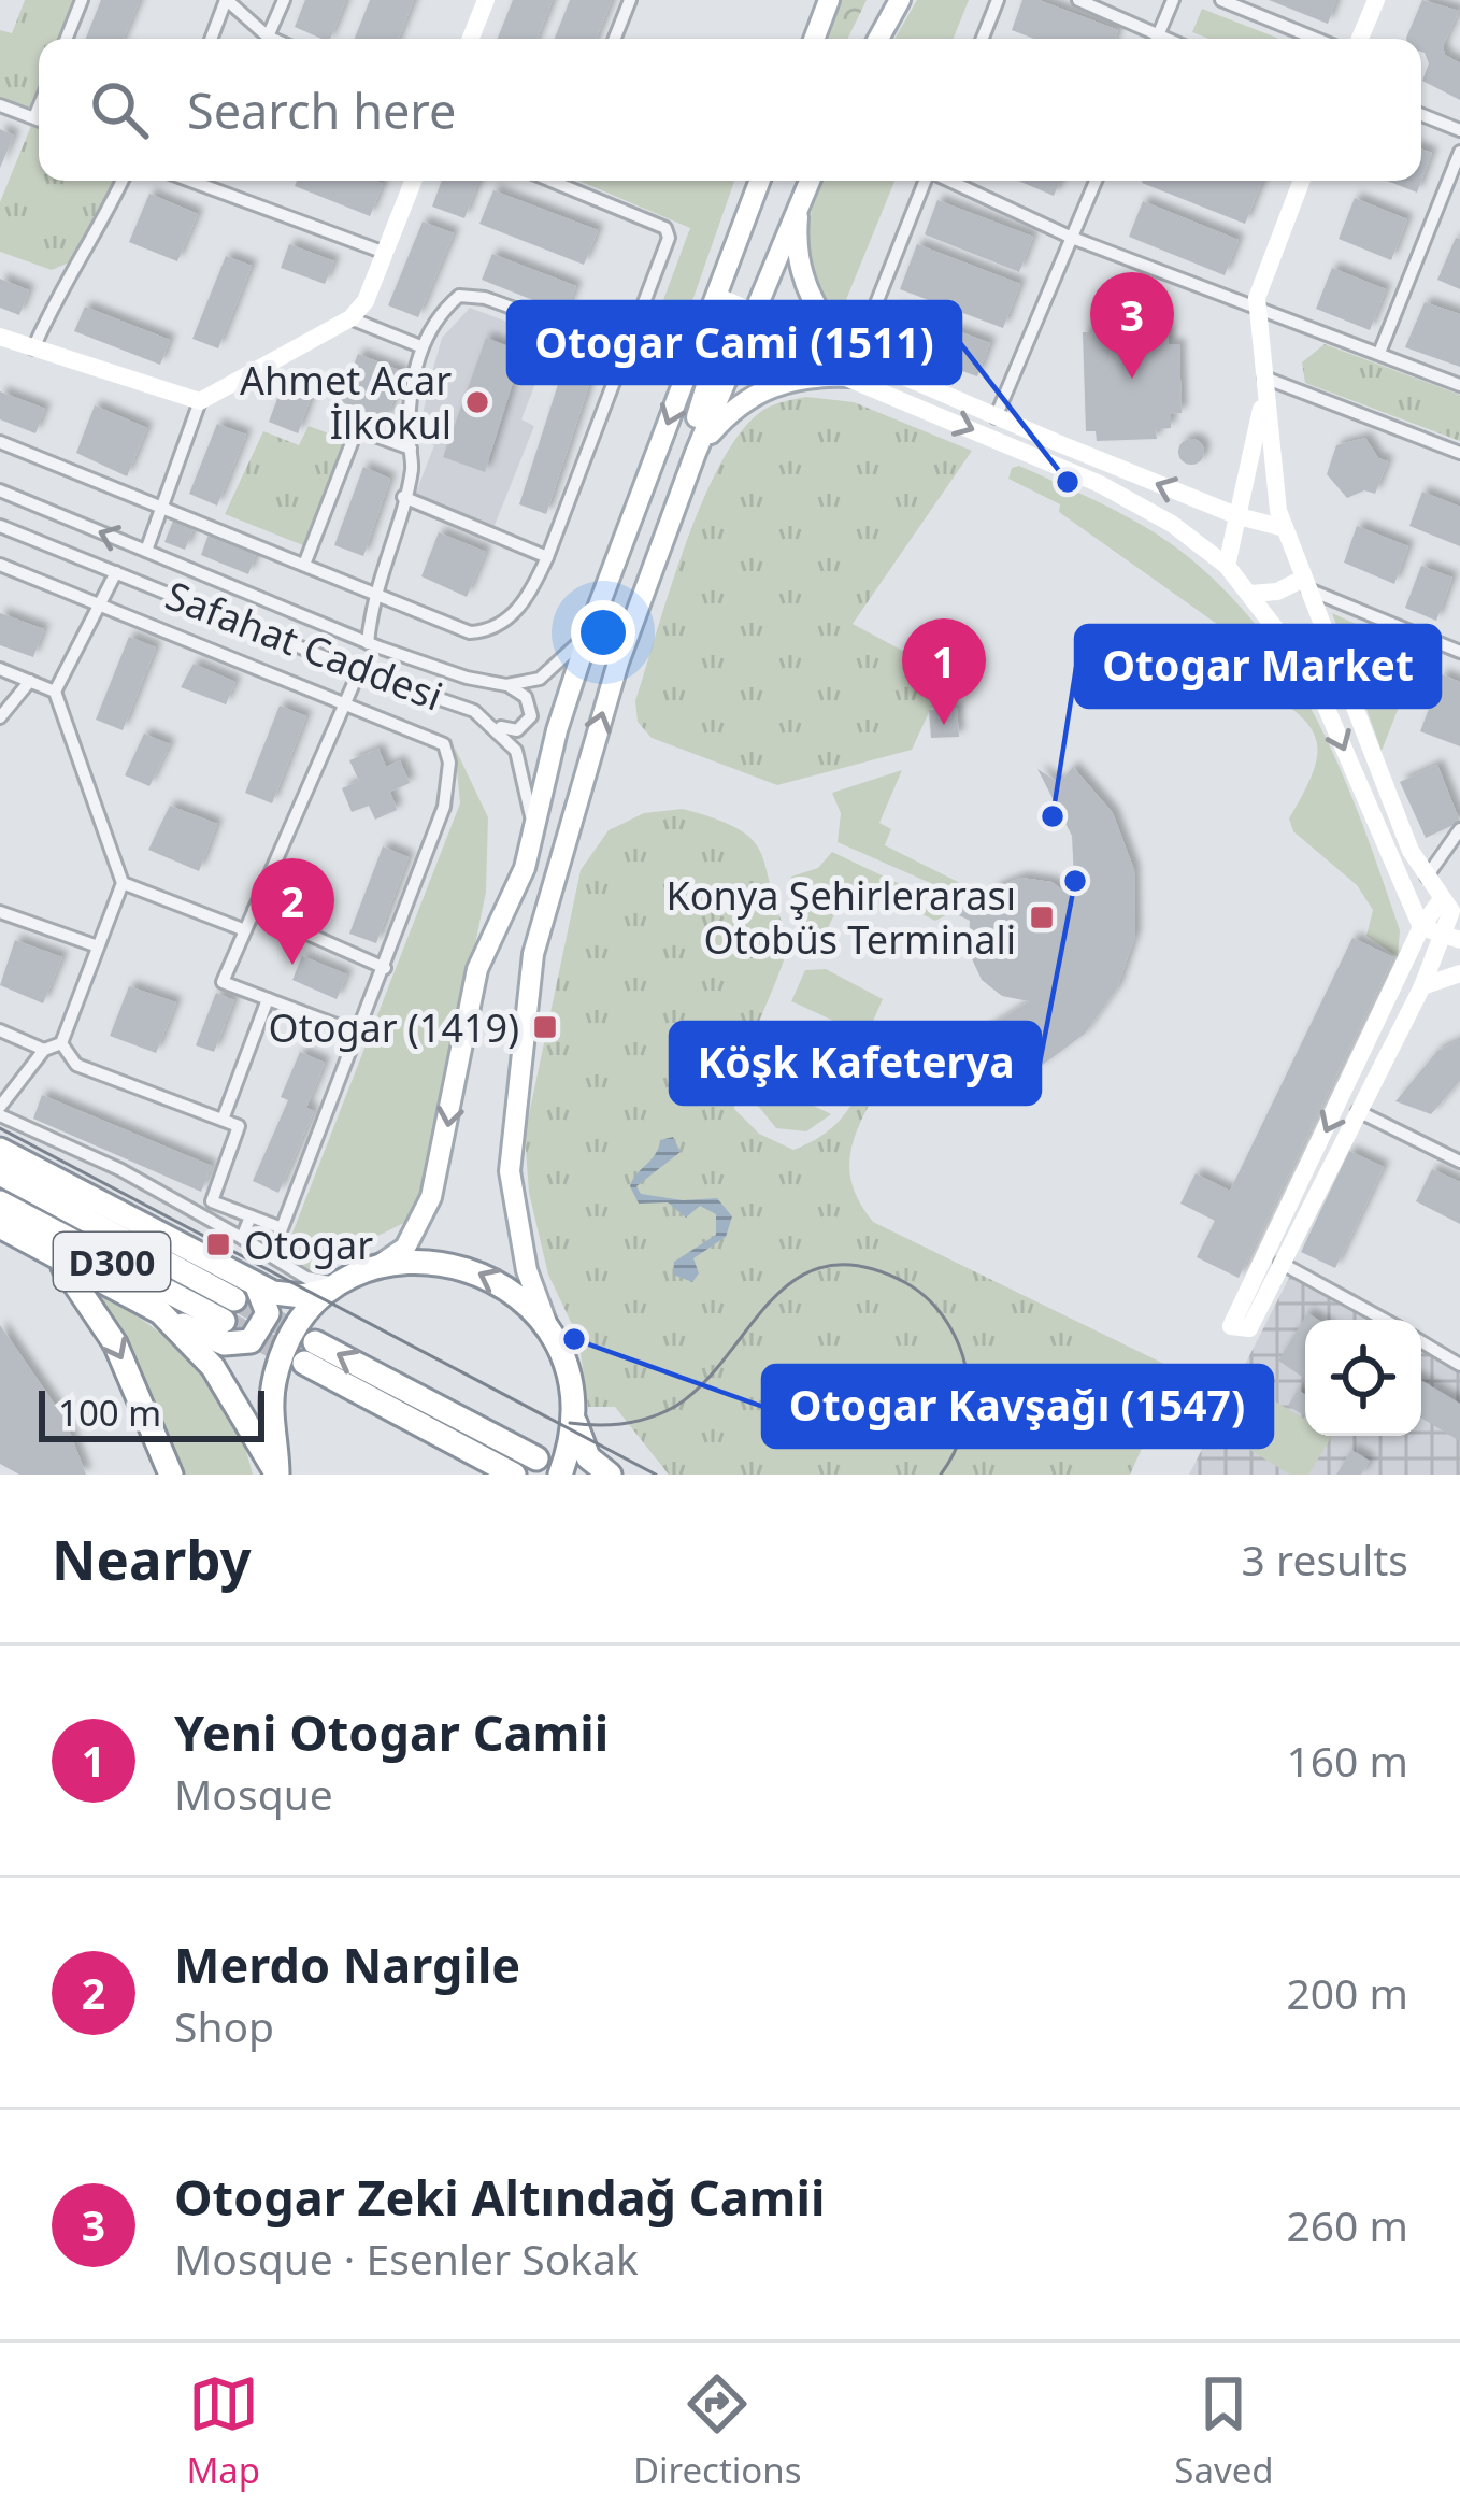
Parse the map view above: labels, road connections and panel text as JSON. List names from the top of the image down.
{
  "streets": {
    "highway": ["D300"],
    "street": ["Safahat Caddesi"]
  },
  "places": {
    "other": [
      "Ahmet Acar İlkokul",
      "Otogar Cami (1511)",
      "Otogar Market",
      "Köşk Kafeterya",
      "Otogar Kavşağı (1547)"
    ],
    "transit": ["Konya Şehirlerarası Otobüs Terminali", "Otogar (1419)", "Otogar"]
  },
  "scale_bar": "100 m",
  "page": {
    "search": "Search here",
    "pins": ["3", "1", "2"],
    "scale": "100 m",
    "heading": ["Nearby", "3 results"],
    "list": [
      {
        "mark": "1",
        "name": "Yeni Otogar Camii",
        "note": "Mosque",
        "value": "160 m"
      },
      {
        "mark": "2",
        "name": "Merdo Nargile",
        "note": "Shop",
        "value": "200 m"
      },
      {
        "mark": "3",
        "name": "Otogar Zeki Altındağ Camii",
        "note": "Mosque · Esenler Sokak",
        "value": "260 m"
      }
    ],
    "nav": ["Map", "Directions", "Saved"]
  }
}
